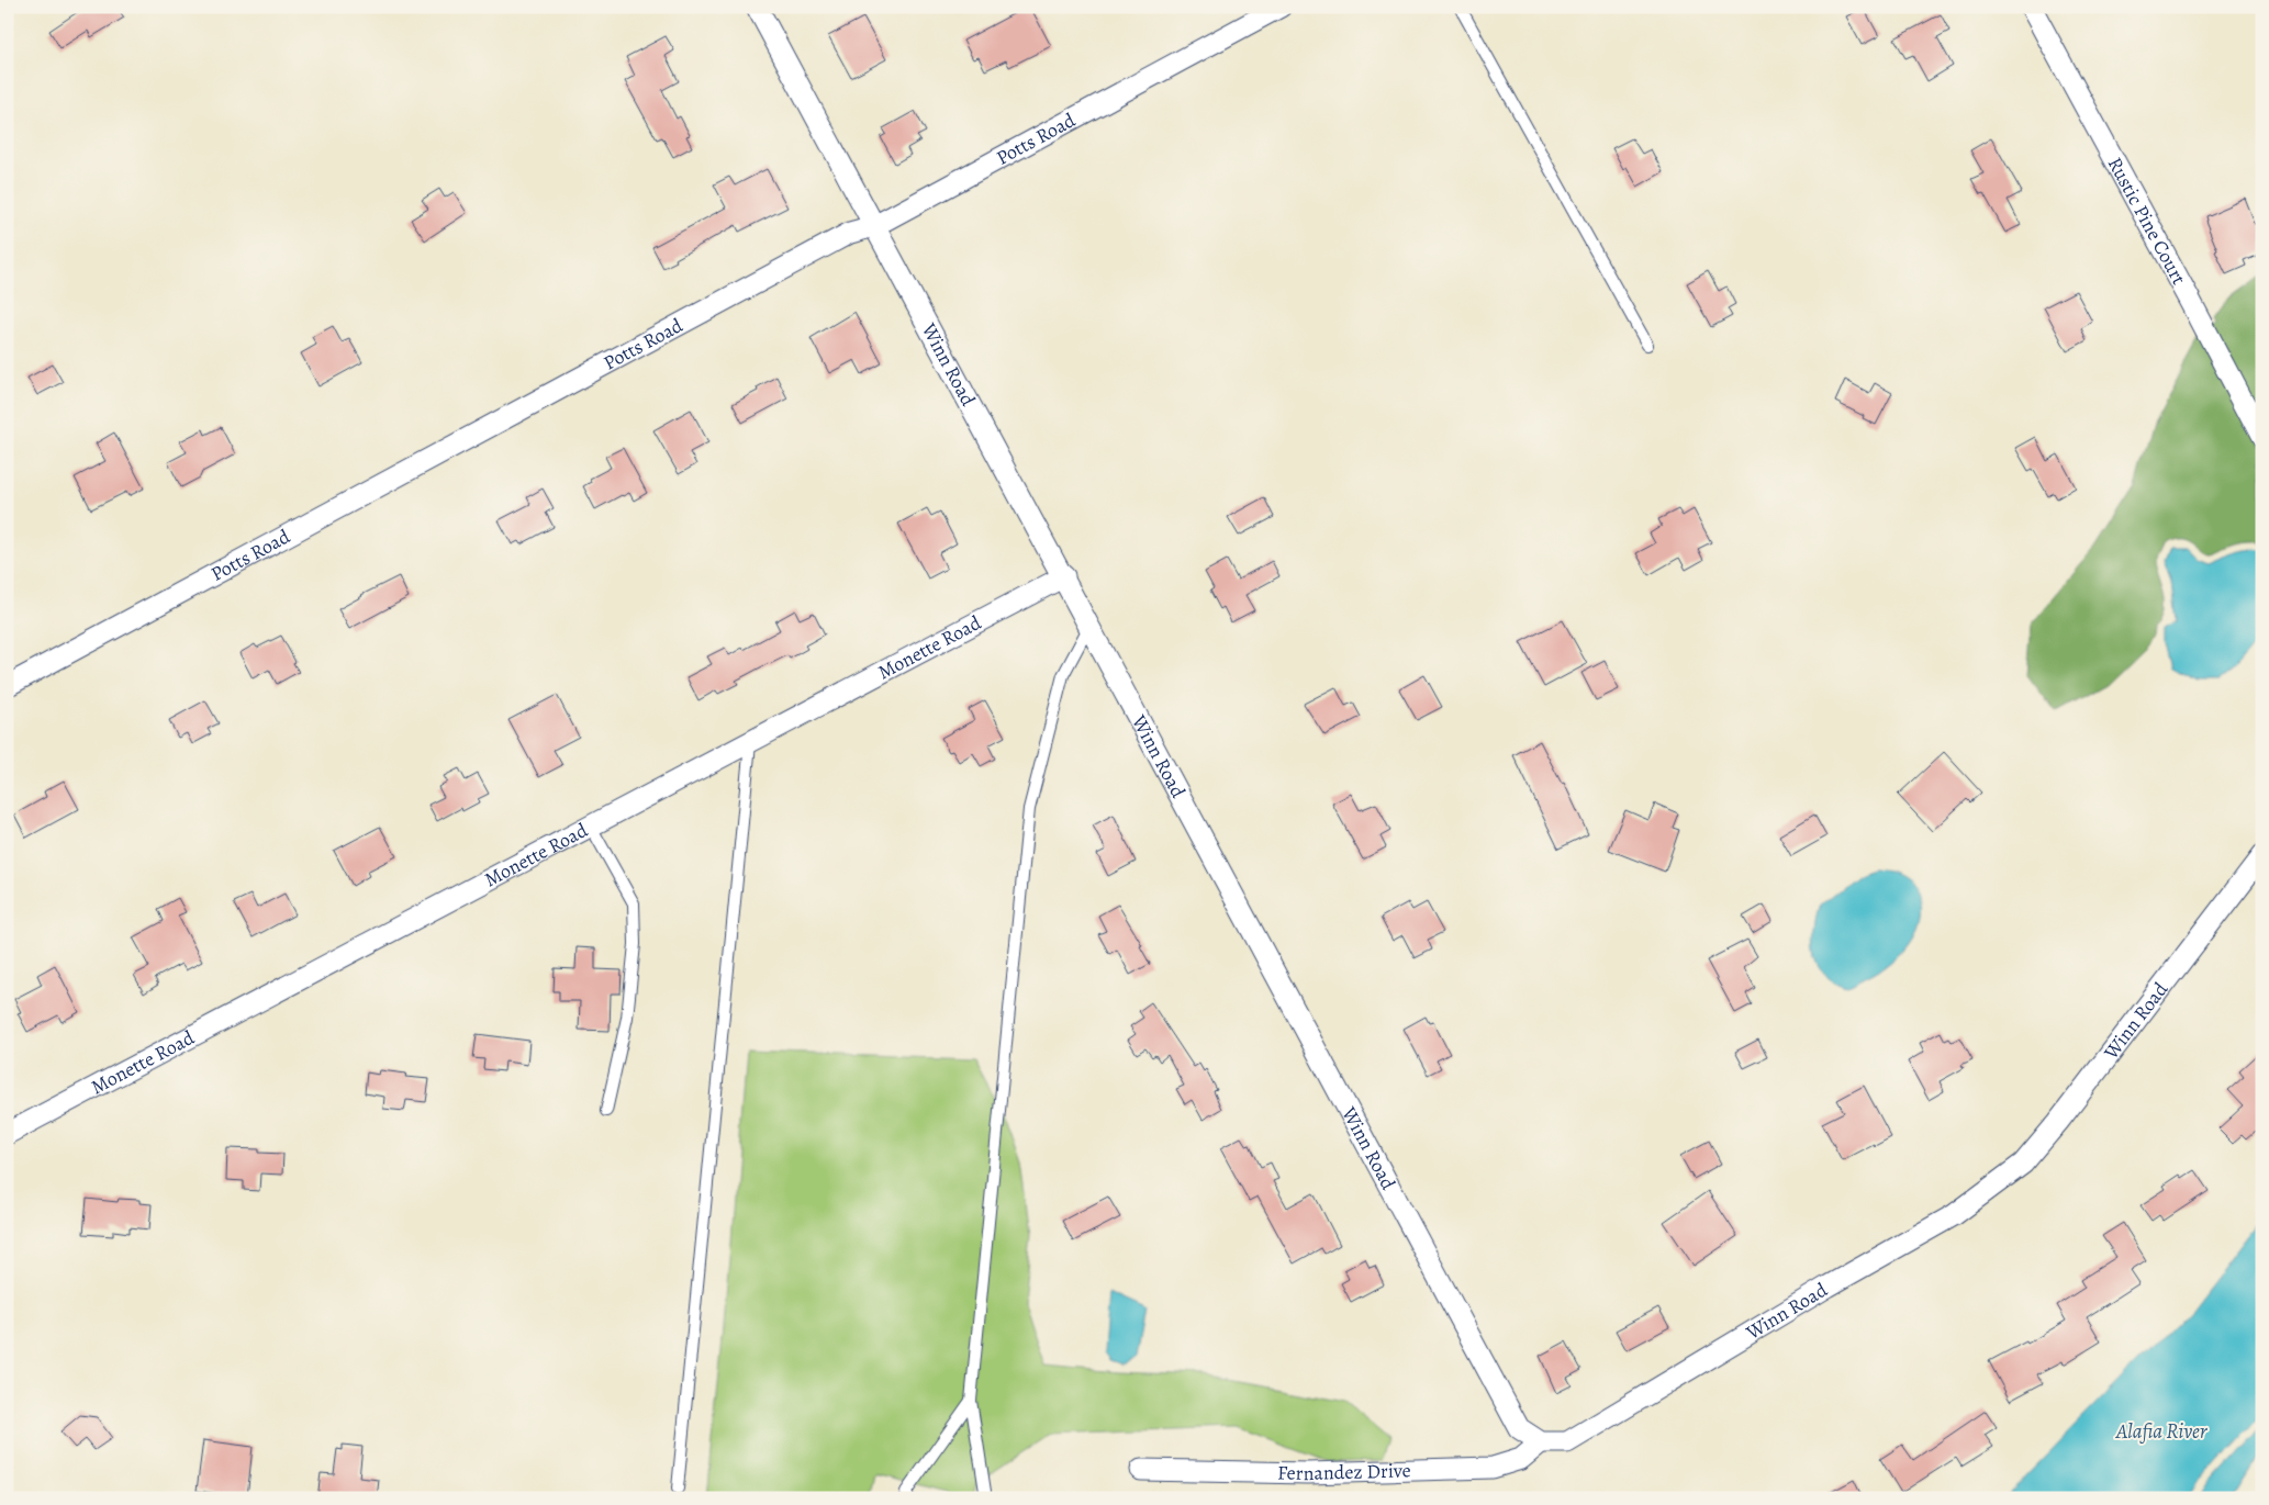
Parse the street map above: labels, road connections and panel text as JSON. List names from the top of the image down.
{
  "streets": {
    "street": [
      "Potts Road",
      "Rustic Pine Court",
      "Winn Road",
      "Monette Road",
      "Fernandez Drive"
    ]
  },
  "crossings": [
    ["Potts Road", "Winn Road"],
    ["Winn Road", "Monette Road"],
    ["Winn Road", "Fernandez Drive"]
  ],
  "water": ["Alafia River"]
}
